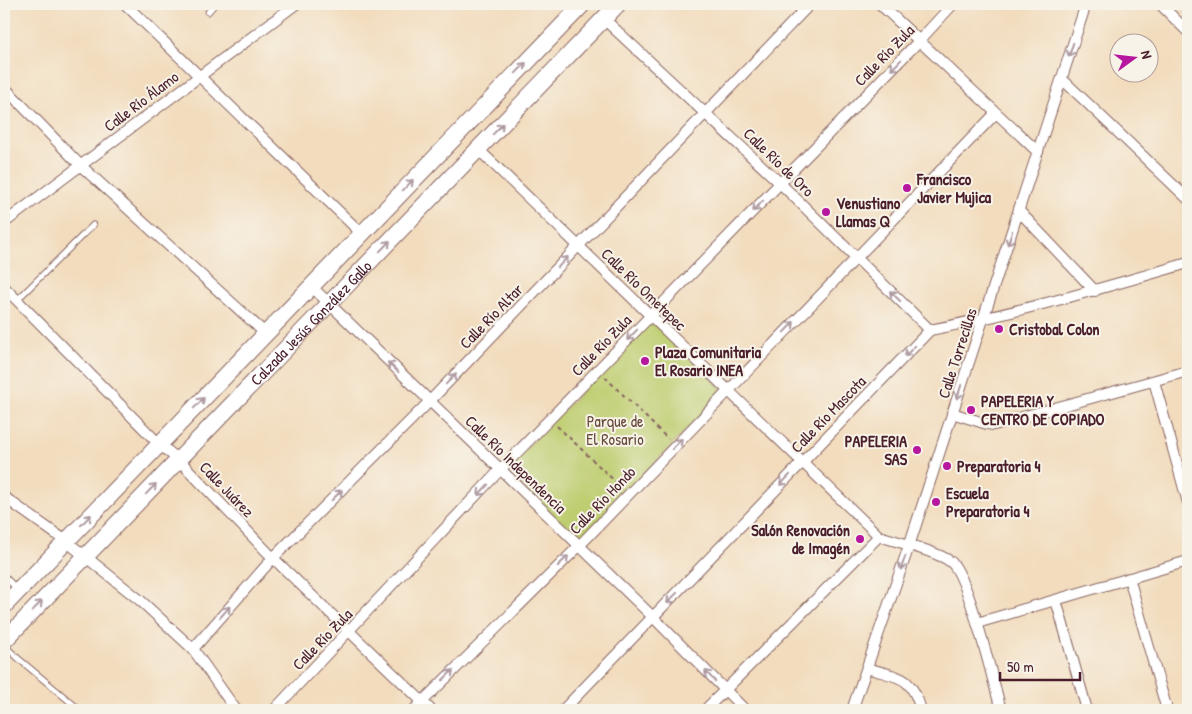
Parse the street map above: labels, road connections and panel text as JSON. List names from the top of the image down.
{
  "streets": {
    "main road": ["Calzada Jesús González Gallo"],
    "street": [
      "Calle Río Zula",
      "Calle Río Álamo",
      "Calle Río de Oro",
      "Calle Río Ometepec",
      "Calle Río Altar",
      "Calle Torrecillas",
      "Calle Río Mascota",
      "Calle Río Independencia",
      "Calle Juárez",
      "Calle Río Hondo"
    ]
  },
  "crossings": [
    ["Calle Río Zula", "Calle Río de Oro"],
    ["Calle Río Zula", "Calle Río Ometepec"],
    ["Calle Río Zula", "Calle Río Independencia"],
    ["Calle Río Zula", "Calle Juárez"],
    ["Calle Río de Oro", "Calle Río Altar"],
    ["Calle Río de Oro", "Calzada Jesús González Gallo"],
    ["Calle Río de Oro", "Calle Río Mascota"],
    ["Calle Río de Oro", "Calle Río Hondo"],
    ["Calle Río Ometepec", "Calle Río Altar"],
    ["Calle Río Ometepec", "Calzada Jesús González Gallo"],
    ["Calle Río Ometepec", "Calle Torrecillas"],
    ["Calle Río Ometepec", "Calle Río Mascota"],
    ["Calle Río Ometepec", "Calle Río Hondo"],
    ["Calle Río Altar", "Calle Río Independencia"],
    ["Calle Río Altar", "Calle Juárez"],
    ["Calzada Jesús González Gallo", "Calle Río Independencia"],
    ["Calzada Jesús González Gallo", "Calle Juárez"],
    ["Calle Río Mascota", "Calle Río Independencia"],
    ["Calle Río Independencia", "Calle Río Hondo"],
    ["Calle Juárez", "Calle Río Hondo"]
  ],
  "one_way": [
    "Calle Río Zula",
    "Calle Río Altar",
    "Calzada Jesús González Gallo",
    "Calle Torrecillas",
    "Calle Río Mascota",
    "Calle Río Independencia",
    "Calle Río Hondo"
  ],
  "parks": ["Parque de El Rosario"],
  "places": [
    "Francisco Javier Mujica",
    "Venustiano Llamas Q",
    "Cristobal Colon",
    "Plaza Comunitaria El Rosario INEA",
    "PAPELERIA Y CENTRO DE COPIADO",
    "PAPELERIA SAS",
    "Preparatoria 4",
    "Escuela Preparatoria 4",
    "Salón Renovación de Imagén"
  ],
  "scale_bar": "50 m",
  "north": "right"
}
